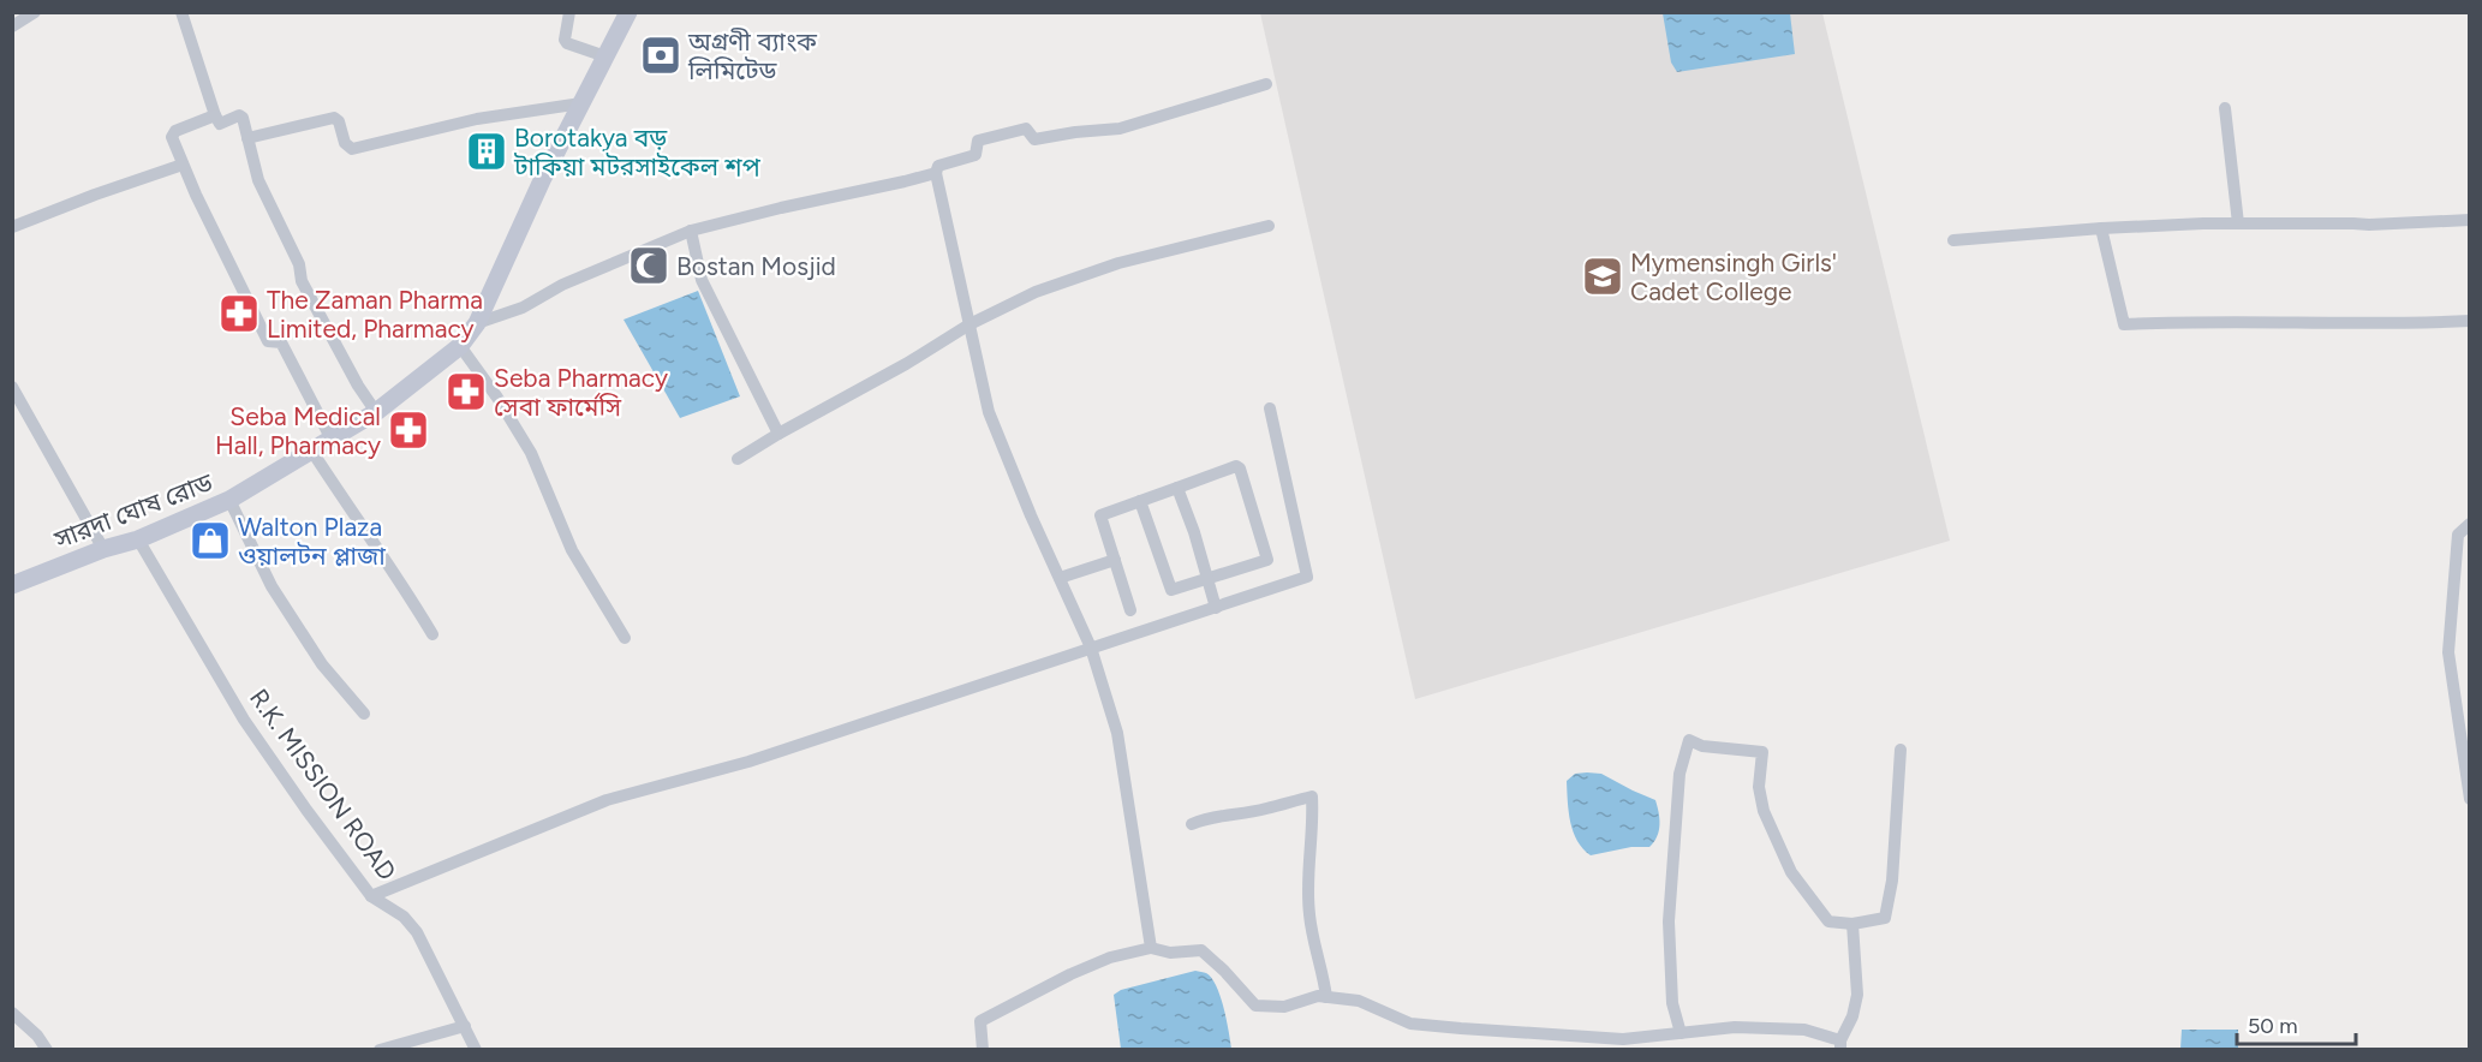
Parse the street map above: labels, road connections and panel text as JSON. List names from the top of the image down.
{
  "streets": {
    "main road": ["সারদা ঘোষ রোড"],
    "street": ["R.K. MISSION ROAD"]
  },
  "crossings": [
    ["সারদা ঘোষ রোড", "R.K. MISSION ROAD"]
  ],
  "places": {
    "bank": ["অগ্রণী ব্যাংক লিমিটেড"],
    "building": ["Borotakya বড় টাকিয়া মটরসাইকেল শপ"],
    "mosque": ["Bostan Mosjid"],
    "school or university": ["Mymensingh Girls' Cadet College"],
    "pharmacy": ["The Zaman Pharma Limited, Pharmacy", "Seba Pharmacy সেবা ফার্মেসি", "Seba Medical Hall, Pharmacy"],
    "shop": ["Walton Plaza ওয়ালটন প্লাজা"]
  },
  "scale_bar": "50 m"
}
